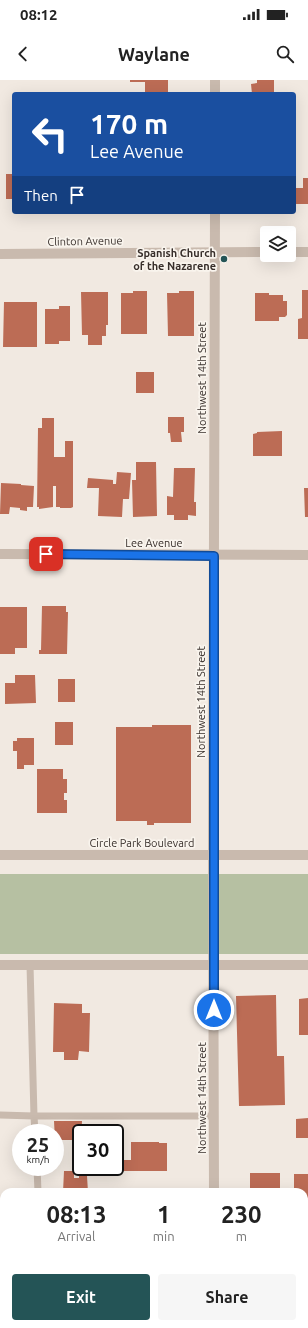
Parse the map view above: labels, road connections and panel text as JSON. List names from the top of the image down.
{
  "streets": {
    "street": [
      "Clinton Avenue",
      "Northwest 14th Street",
      "Lee Avenue",
      "Circle Park Boulevard"
    ]
  },
  "crossings": [
    ["Clinton Avenue", "Northwest 14th Street"],
    ["Northwest 14th Street", "Lee Avenue"],
    ["Northwest 14th Street", "Circle Park Boulevard"]
  ],
  "places": ["Spanish Church of the Nazarene"],
  "page": {
    "status": "08:12",
    "header": "Waylane",
    "turn": ["170 m", "Lee Avenue"],
    "then": "Then",
    "speed": "25 km/h",
    "limit": "30",
    "eta": [
      "08:13",
      "Arrival",
      "1",
      "min",
      "230",
      "m"
    ],
    "buttons": ["Exit", "Share"]
  }
}
